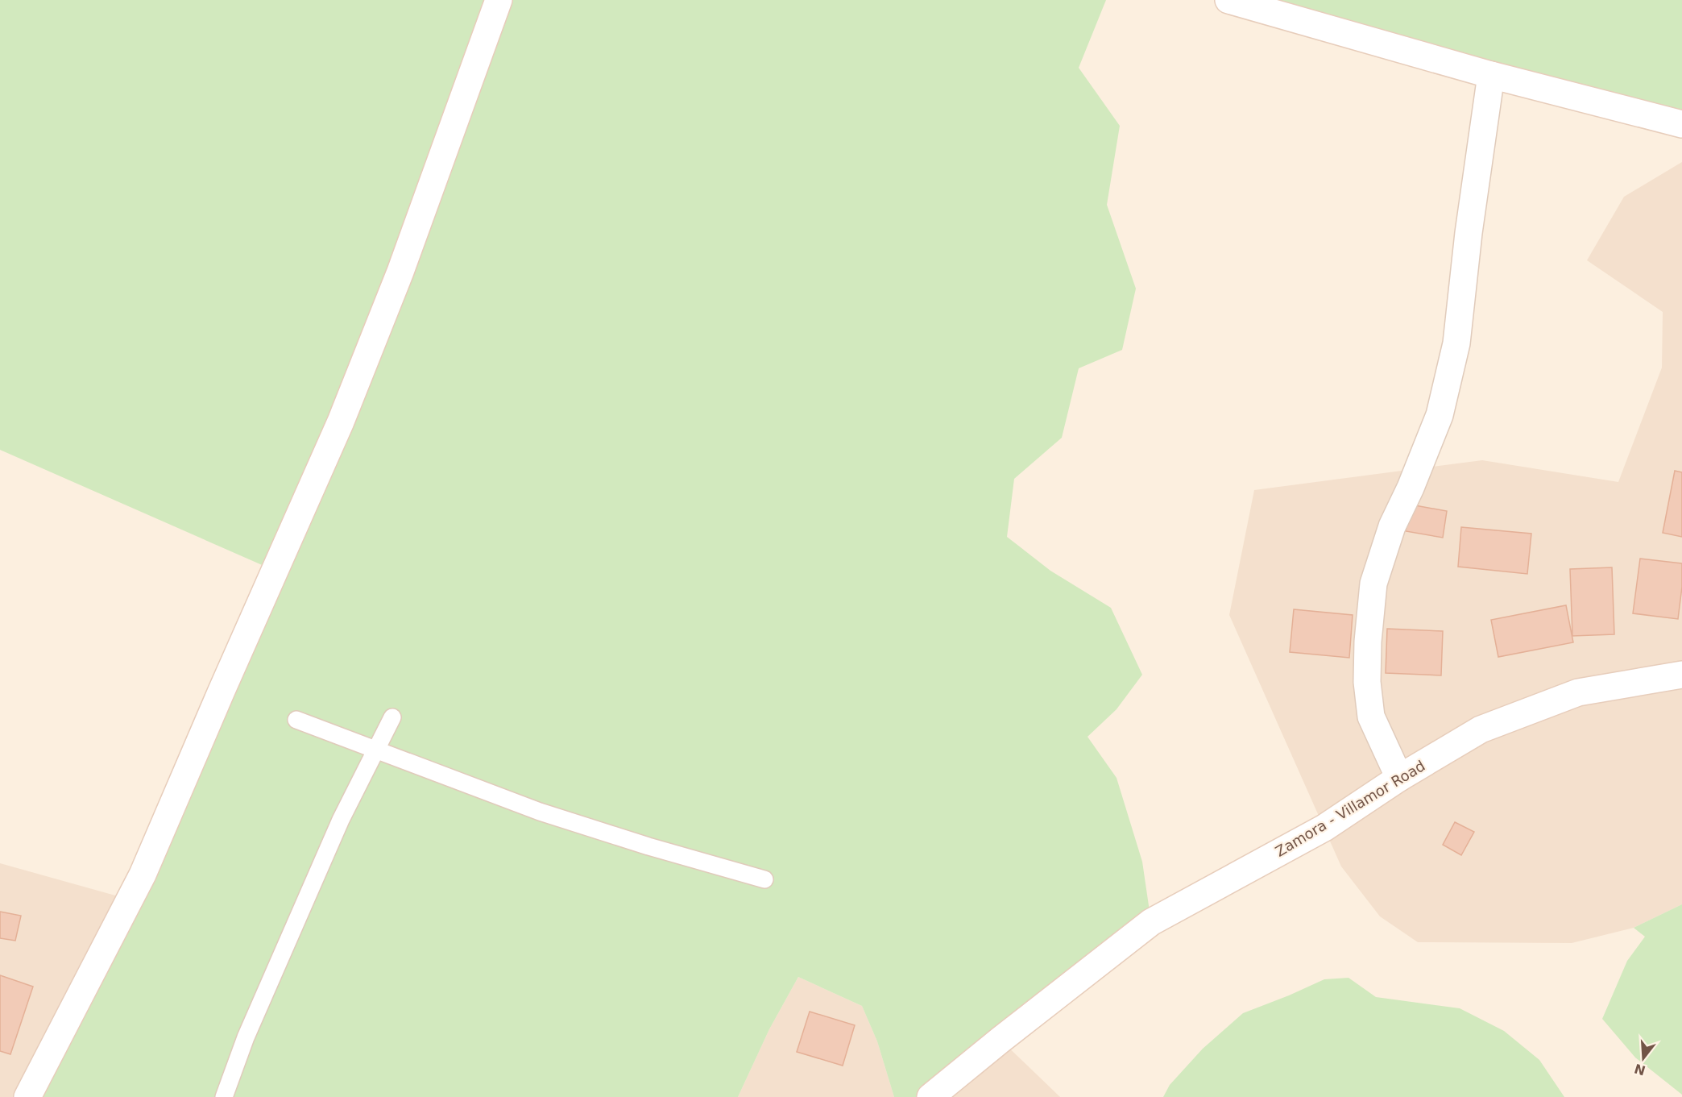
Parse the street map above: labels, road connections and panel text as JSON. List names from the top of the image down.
{
  "streets": {
    "street": ["Zamora - Villamor Road"]
  },
  "north": "bottom"
}
